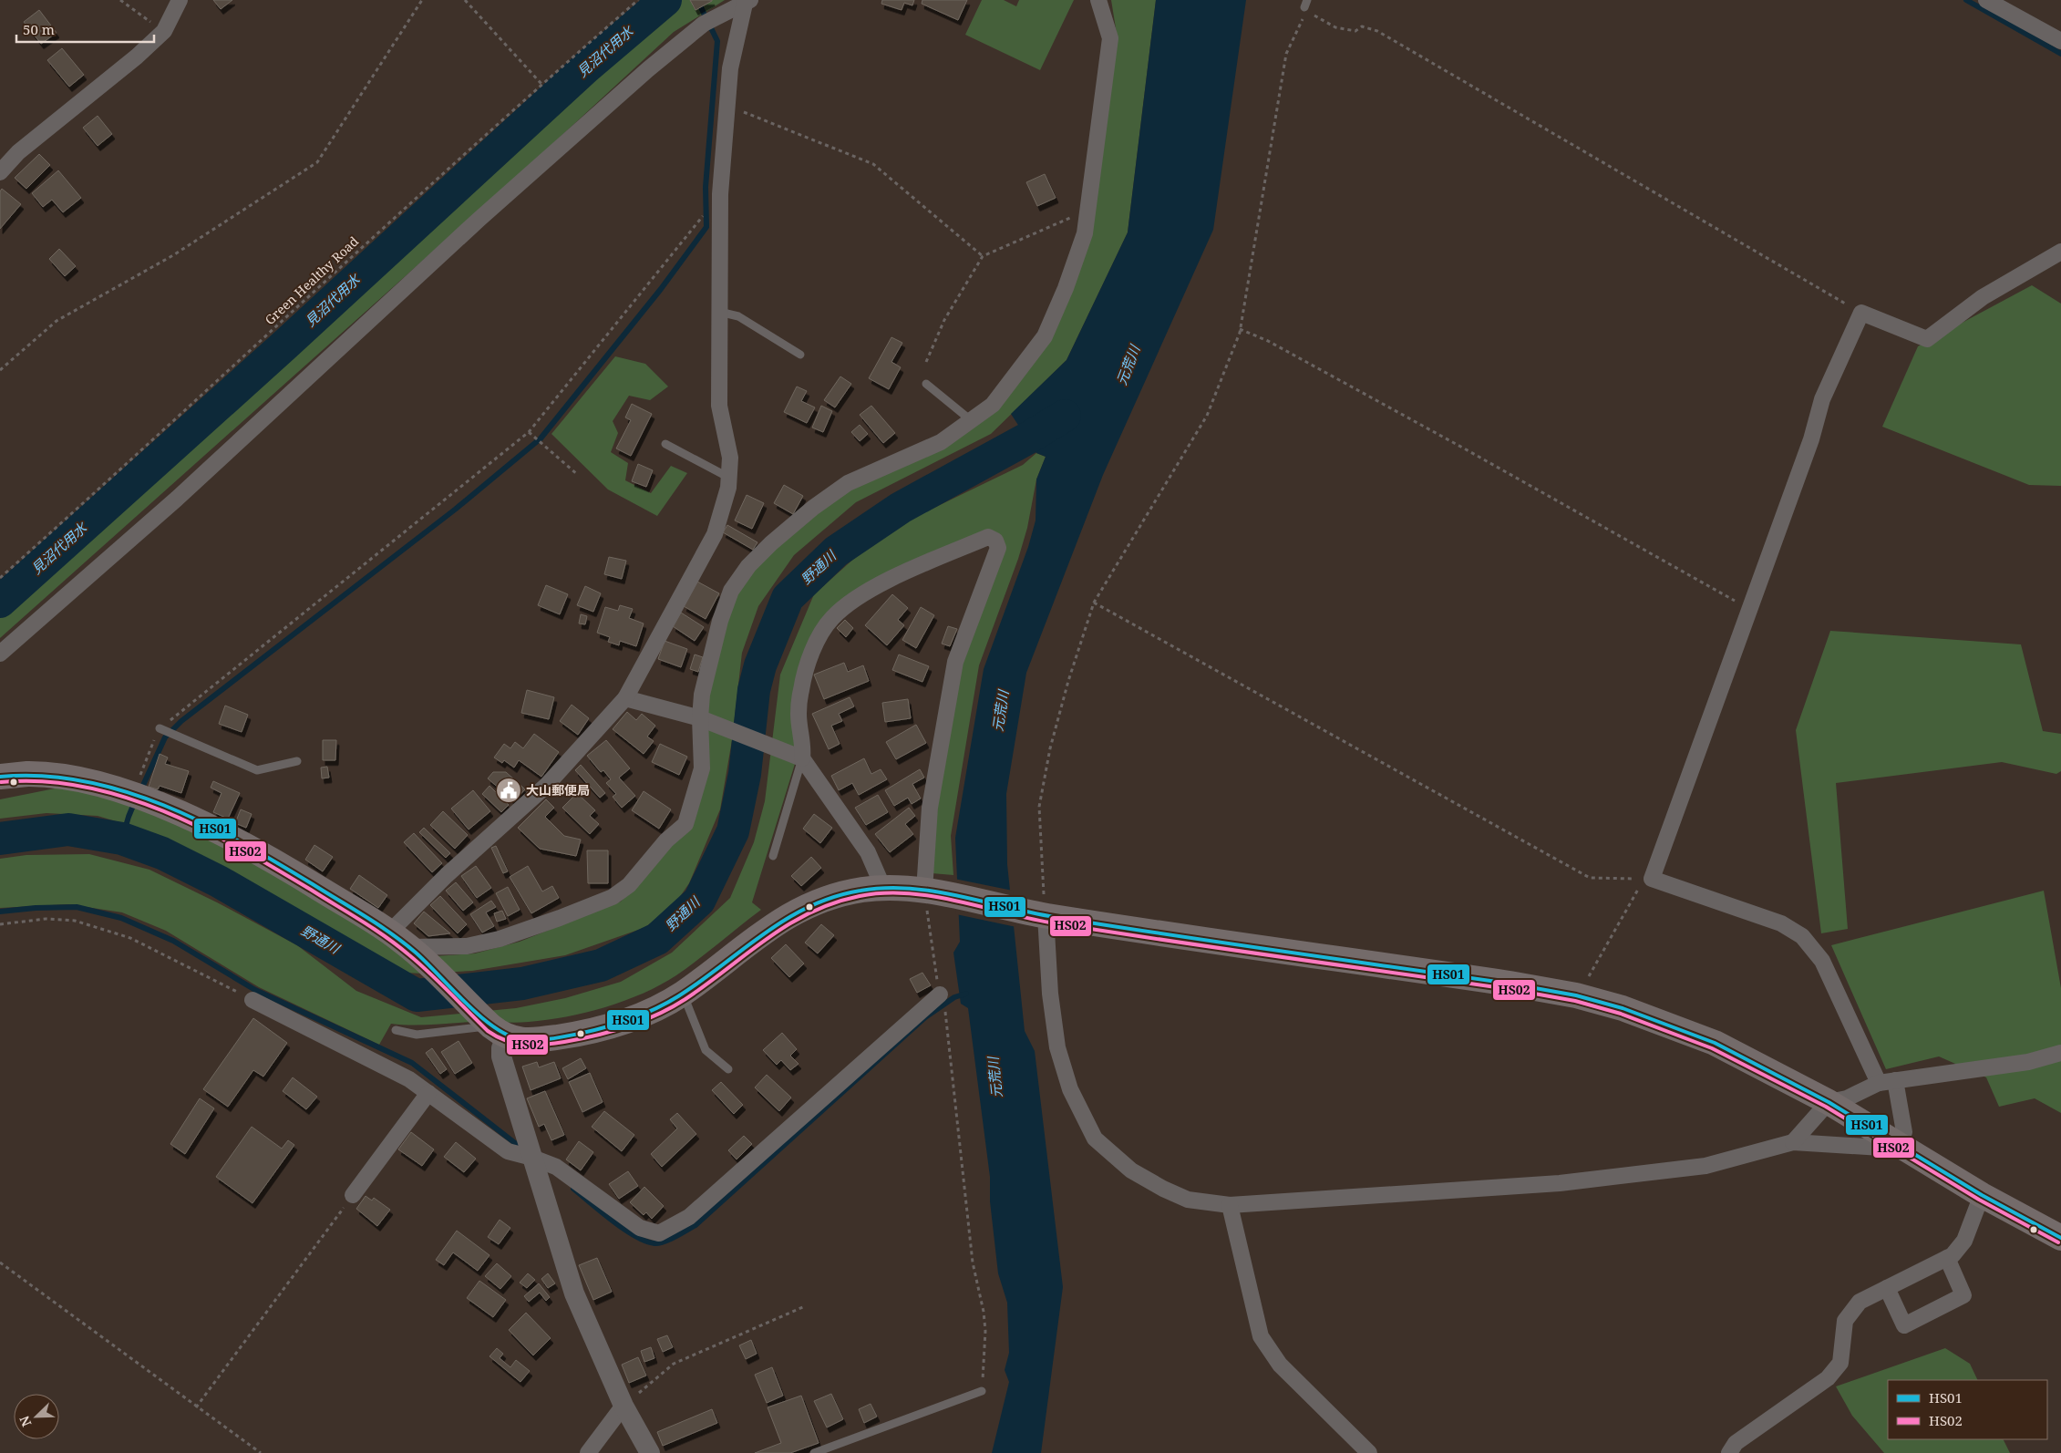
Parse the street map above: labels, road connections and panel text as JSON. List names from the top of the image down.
{
  "streets": {
    "path": ["Green Healthy Road"]
  },
  "water": ["見沼代用水", "元荒川", "野通川"],
  "places": {
    "public building": ["大山郵便局"]
  },
  "lines": ["transit line HS01", "transit line HS02"],
  "legend": ["HS01", "HS02"],
  "scale_bar": "50 m",
  "north": "bottom left"
}
